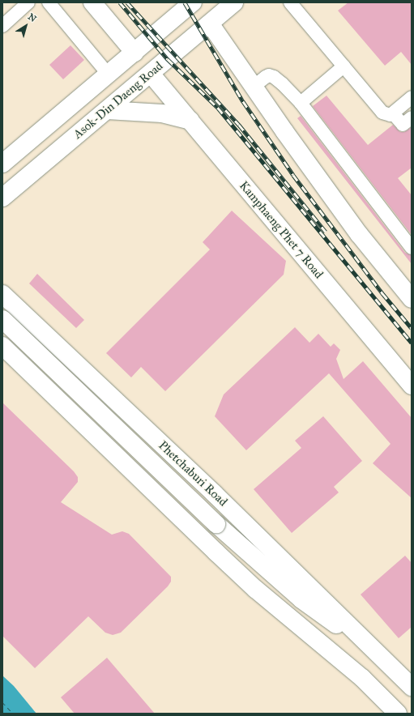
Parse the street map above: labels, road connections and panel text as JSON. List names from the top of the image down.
{
  "streets": {
    "main road": ["Asok-Din Daeng Road", "Kamphaeng Phet 7 Road", "Phetchaburi Road"]
  },
  "crossings": [
    ["Asok-Din Daeng Road", "Kamphaeng Phet 7 Road"]
  ],
  "north": "top right"
}
